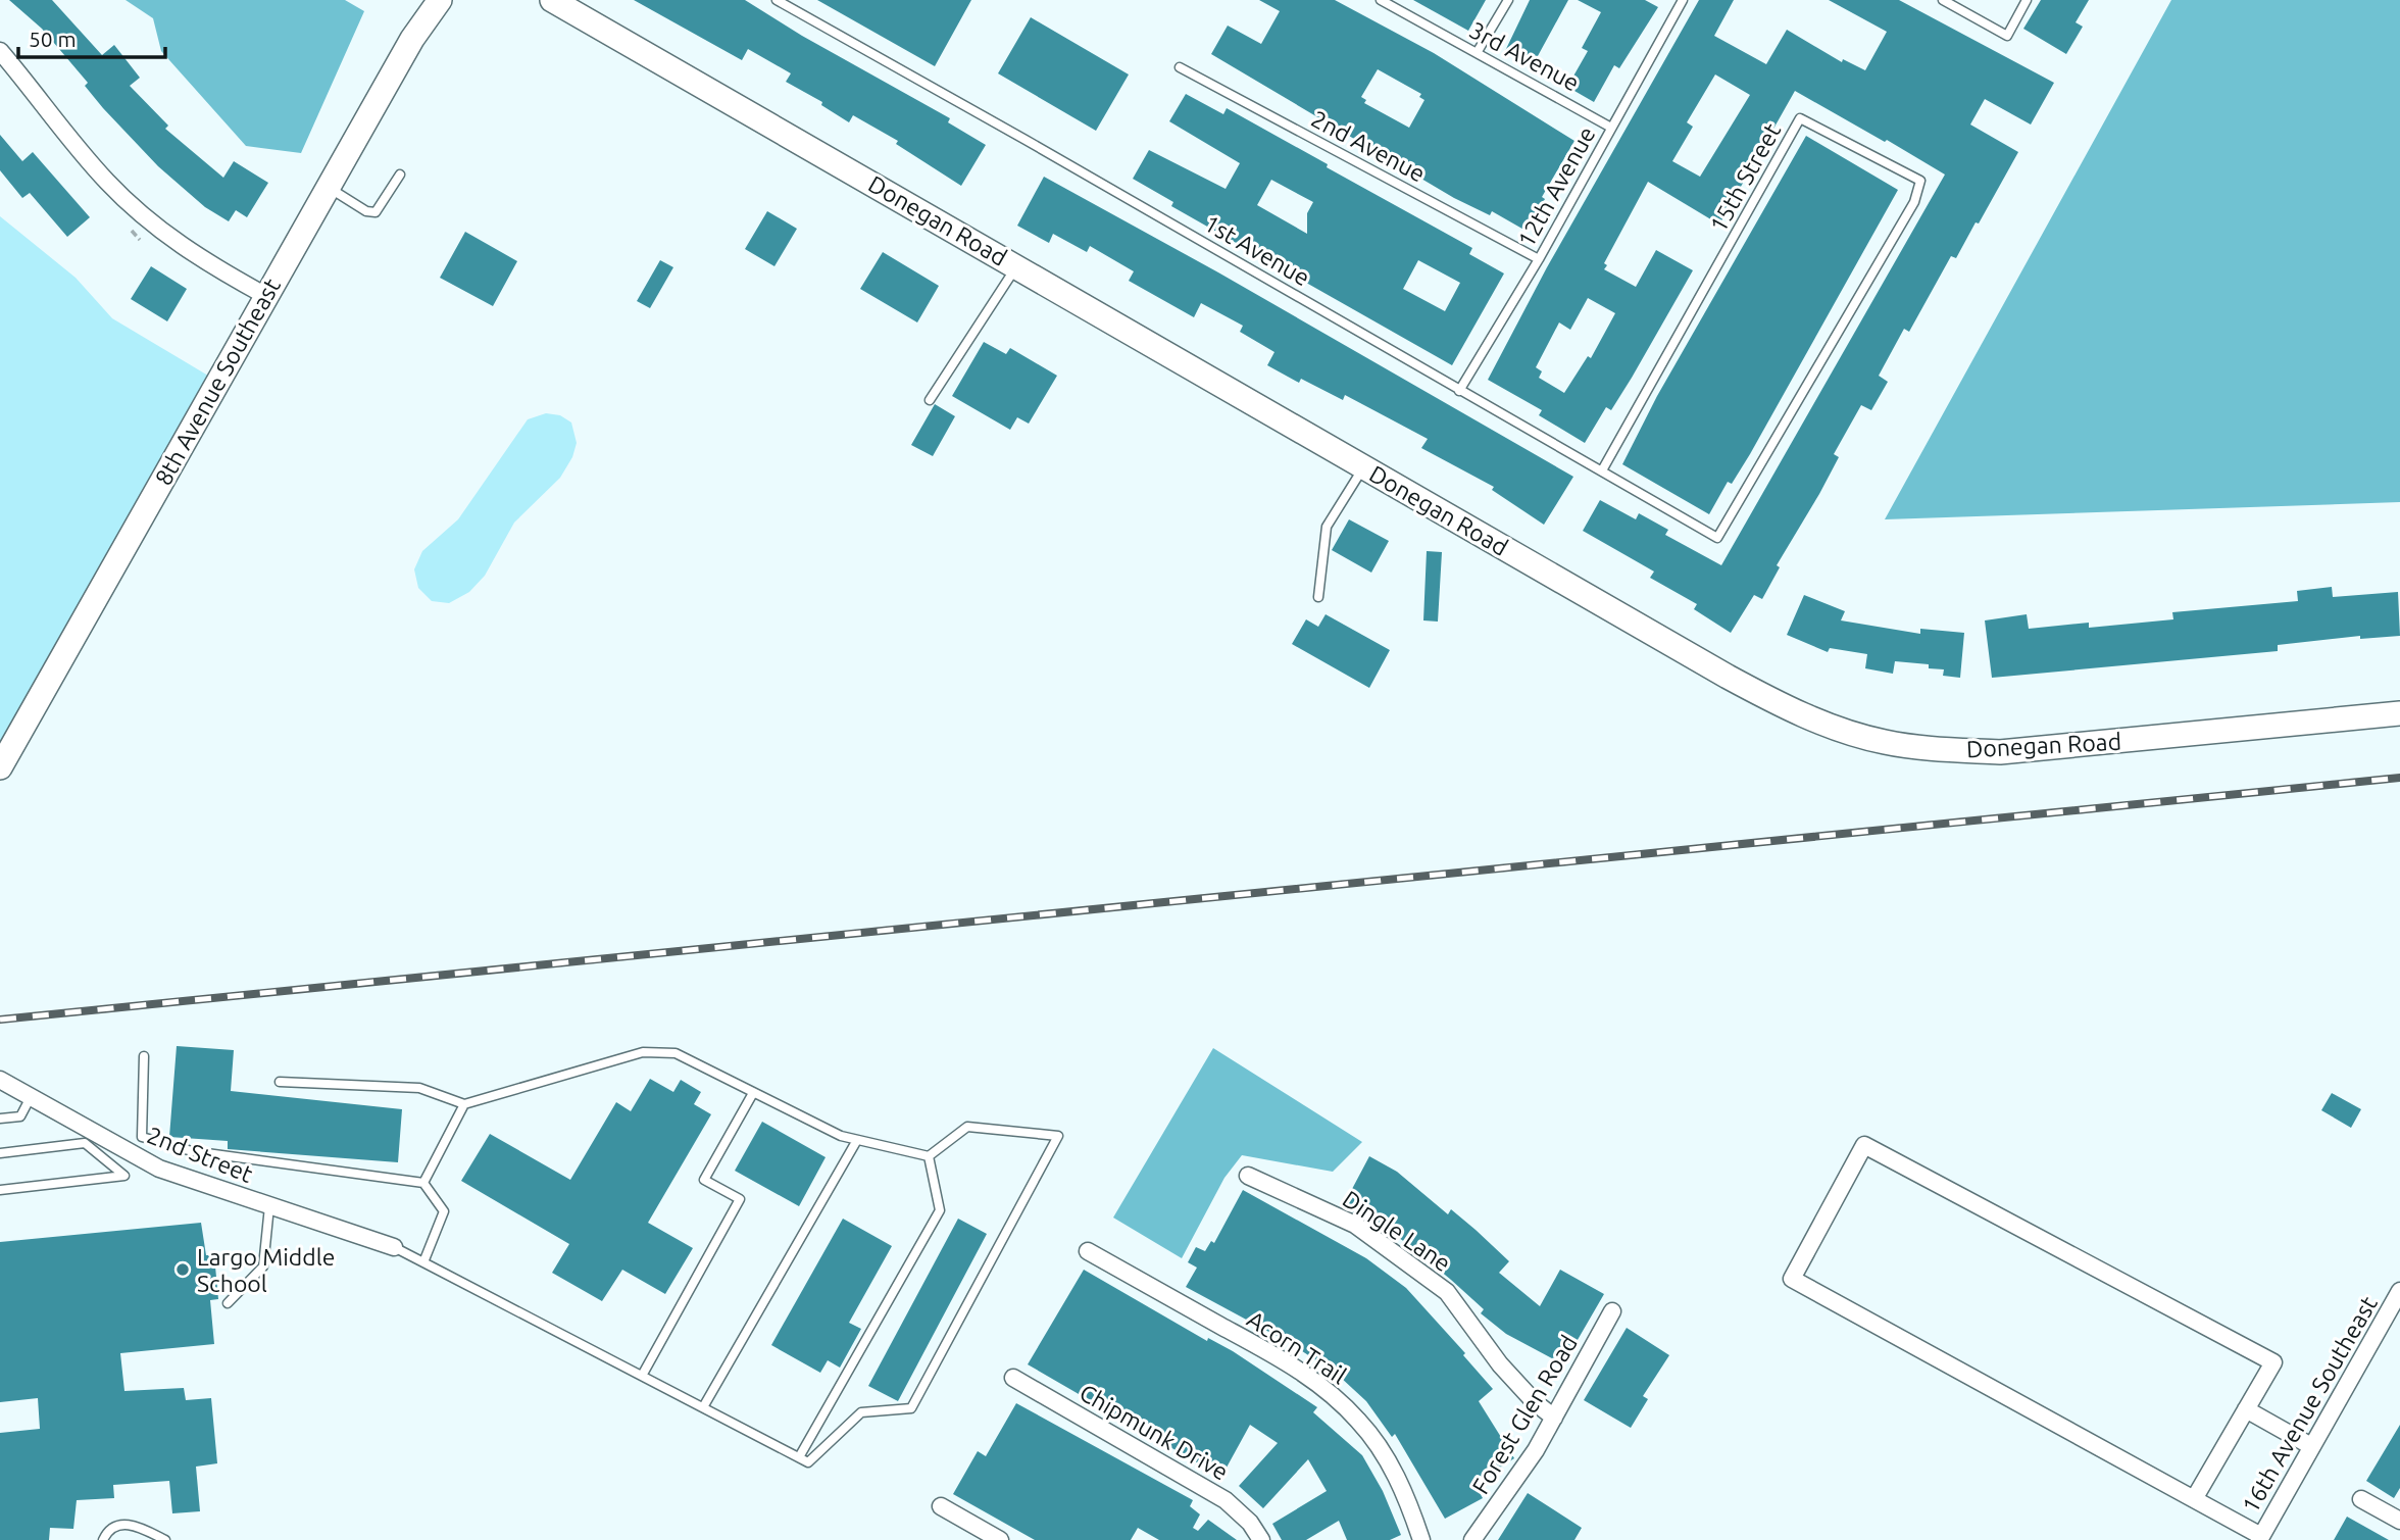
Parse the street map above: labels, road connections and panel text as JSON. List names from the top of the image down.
{
  "streets": {
    "street": [
      "Donegan Road",
      "8th Avenue Southeast",
      "2nd Street",
      "Dingle Lane",
      "Acorn Trail",
      "16th Avenue Southeast",
      "Forest Glen Road",
      "Chipmunk Drive"
    ],
    "lane": [
      "3rd Avenue",
      "2nd Avenue",
      "15th Street",
      "12th Avenue",
      "1st Avenue"
    ]
  },
  "crossings": [
    ["3rd Avenue", "12th Avenue"],
    ["2nd Avenue", "12th Avenue"],
    ["15th Street", "1st Avenue"],
    ["12th Avenue", "1st Avenue"],
    ["Dingle Lane", "Forest Glen Road"]
  ],
  "places": ["Largo Middle School"],
  "scale_bar": "50 m"
}
